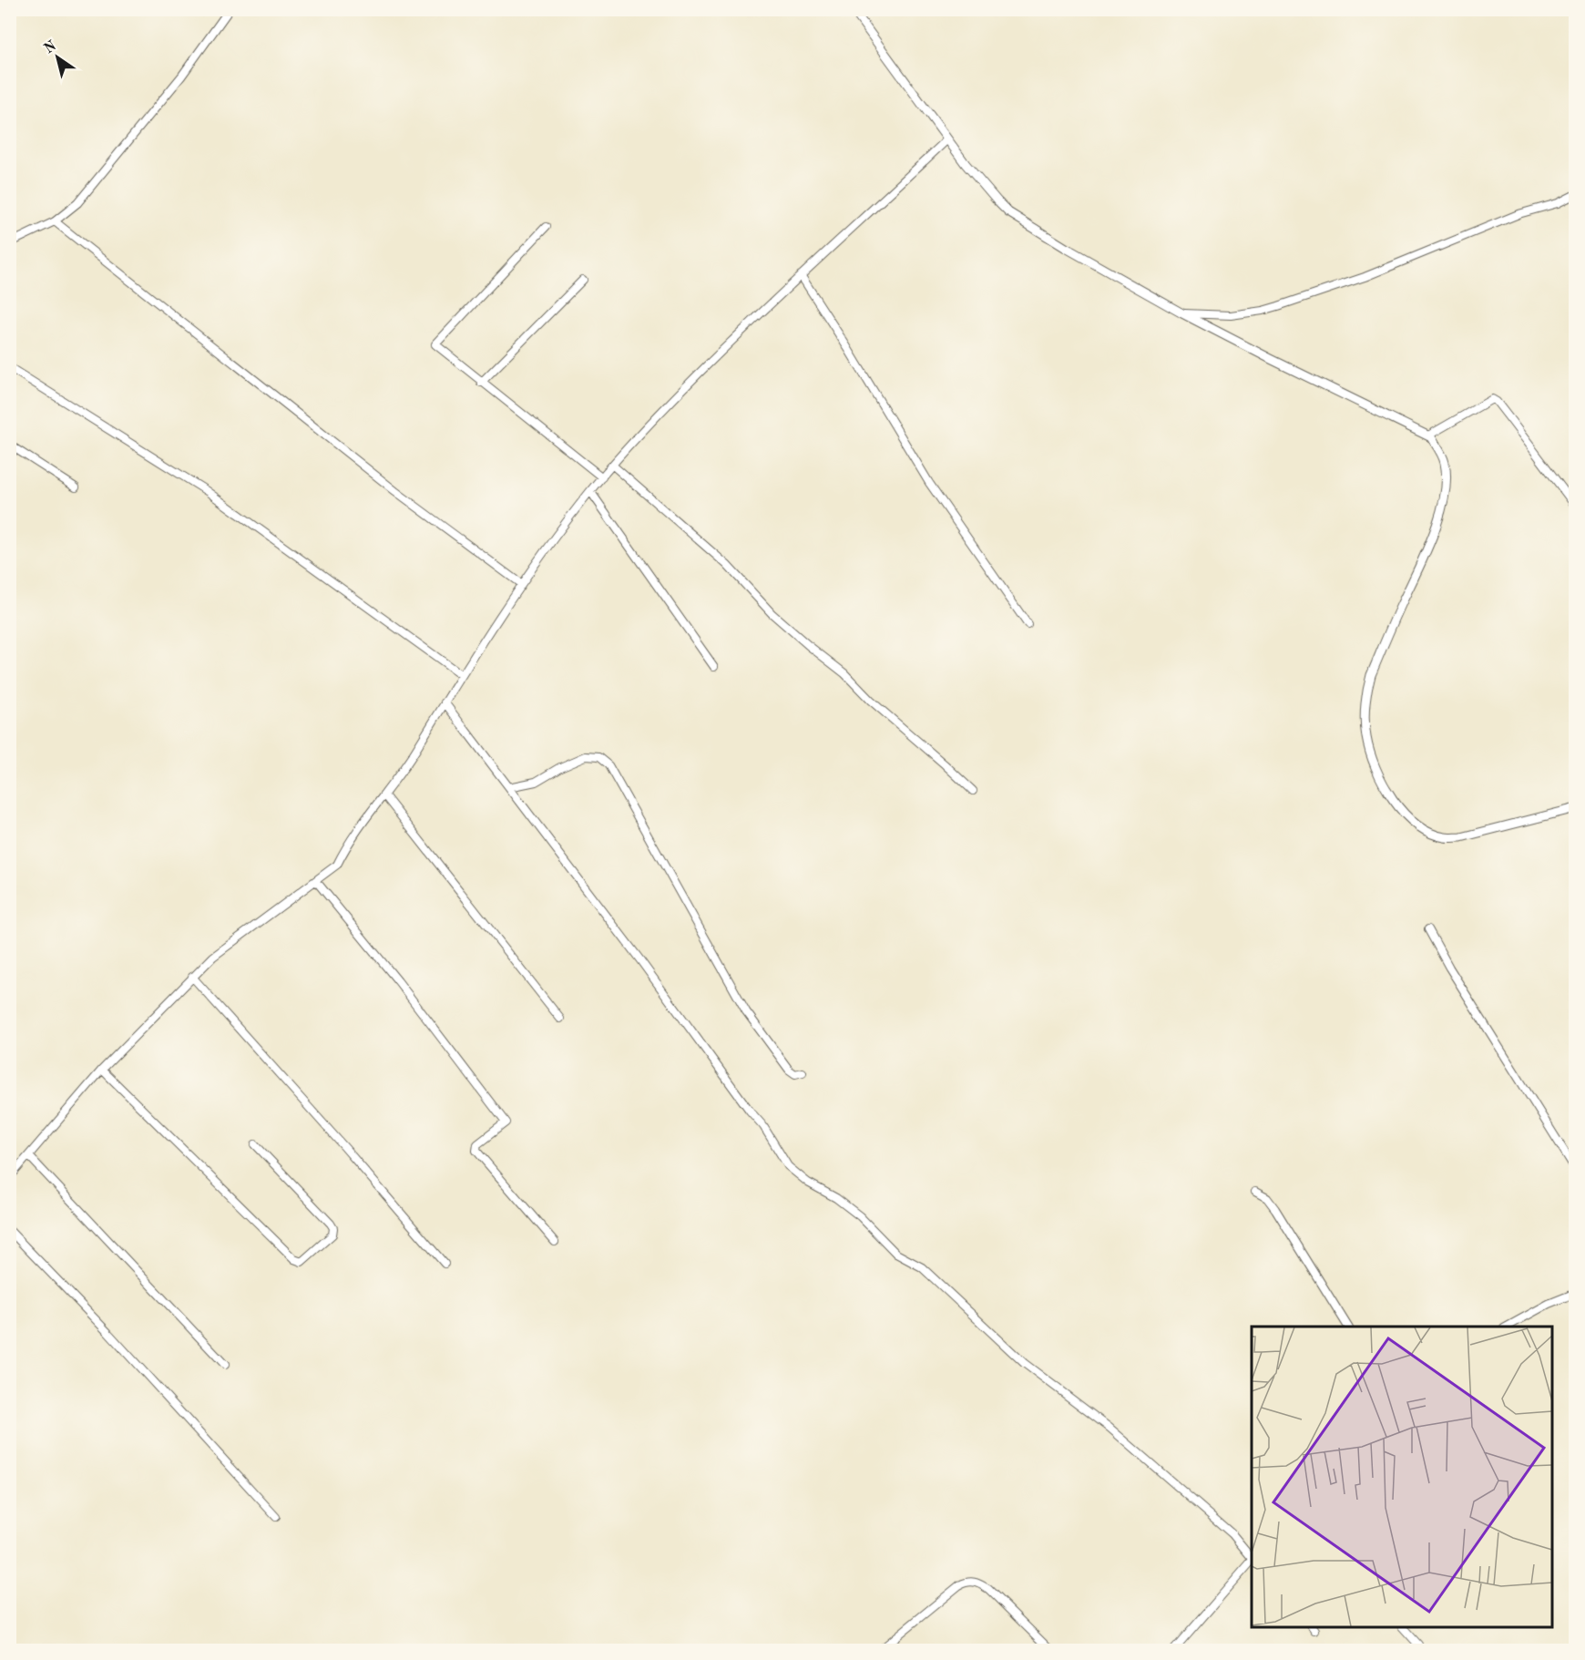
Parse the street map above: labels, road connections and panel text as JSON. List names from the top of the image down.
{
  "north": "top left"
}
